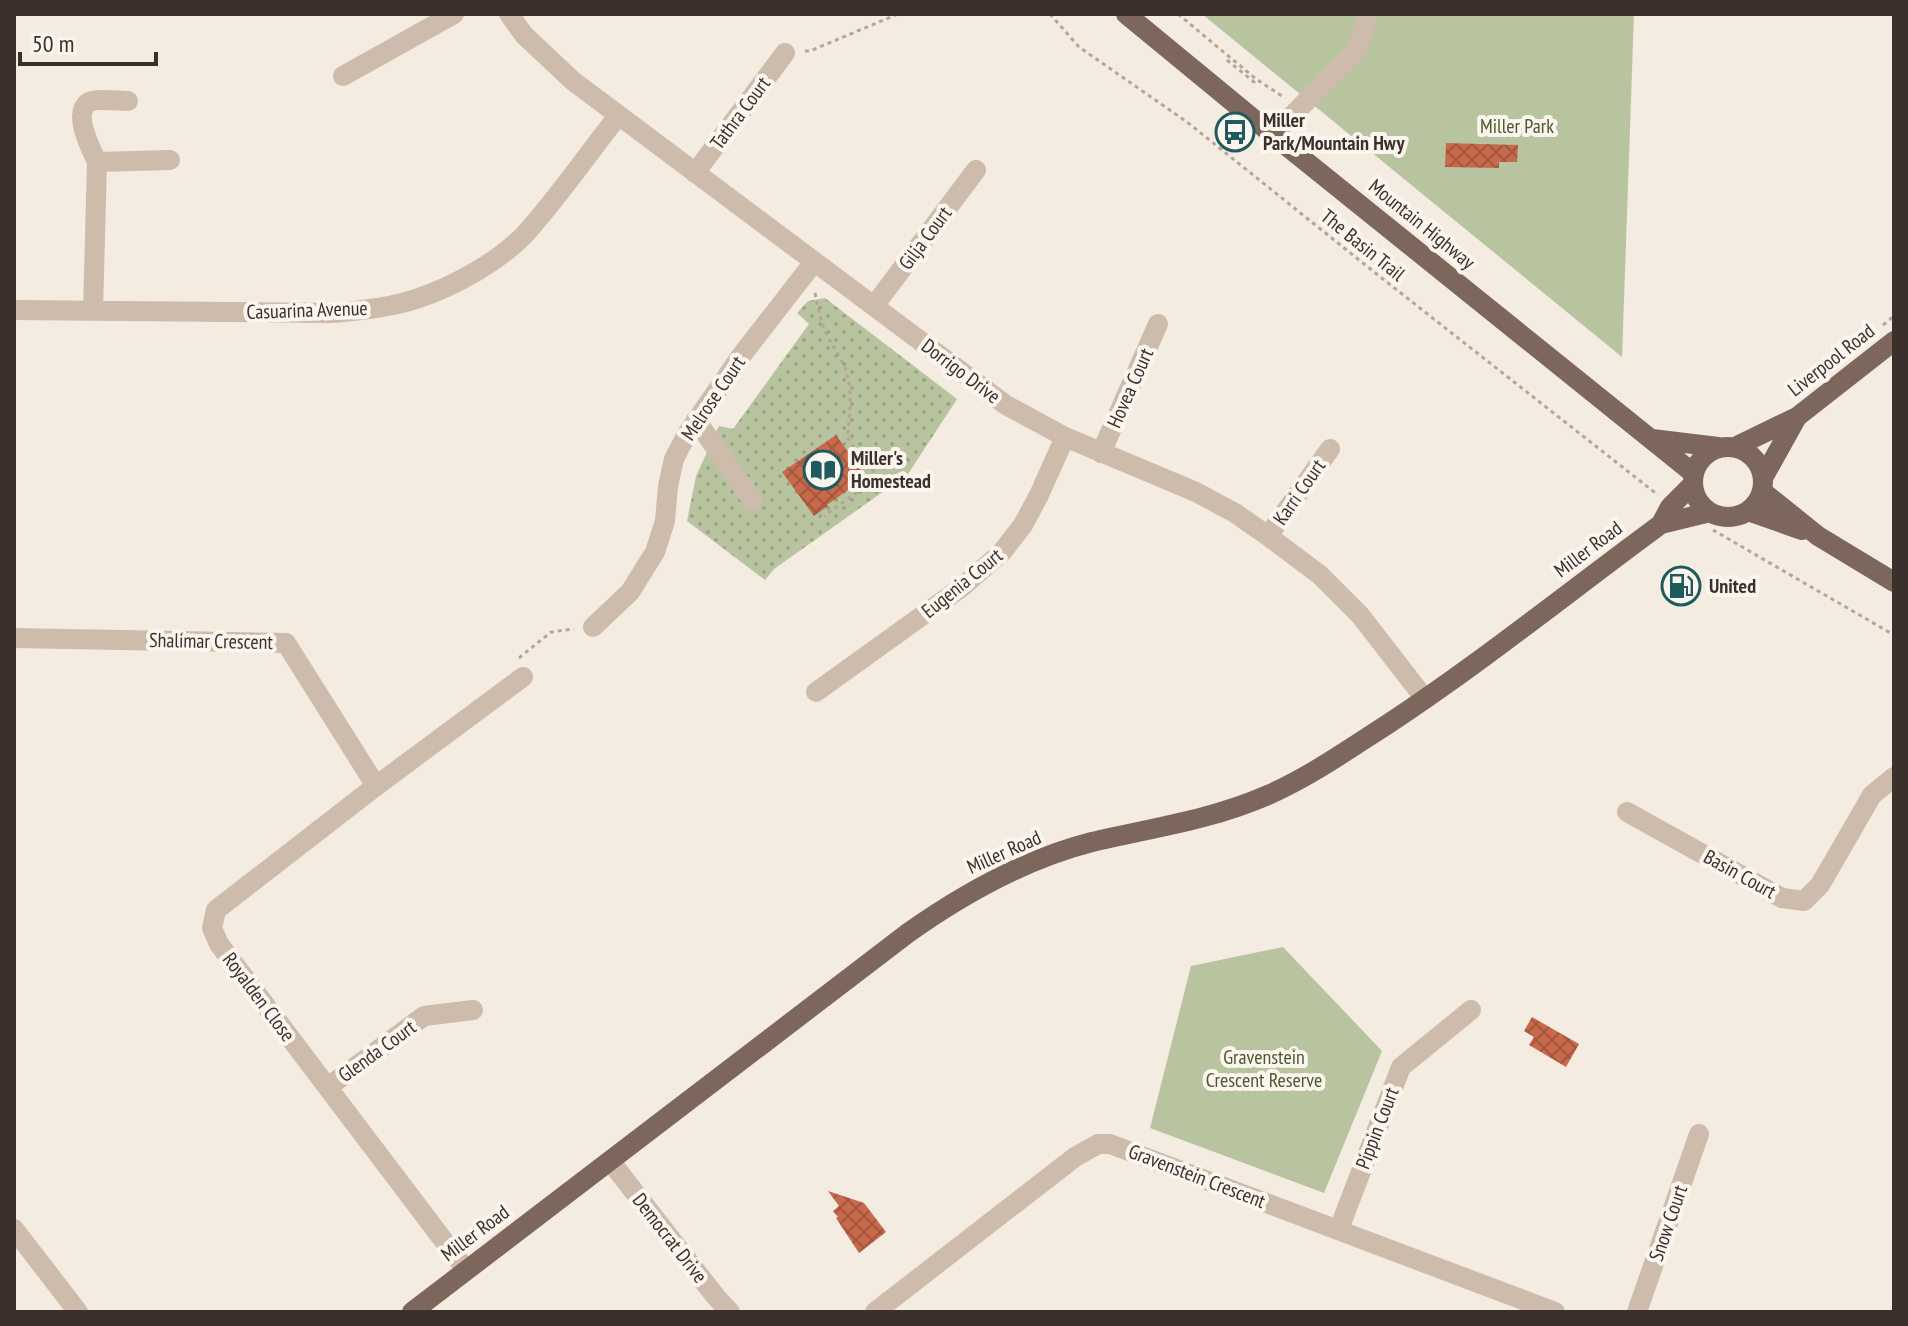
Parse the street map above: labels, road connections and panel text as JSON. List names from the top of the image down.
{
  "streets": {
    "main road": ["Mountain Highway", "Liverpool Road", "Miller Road"],
    "street": [
      "Tathra Court",
      "Gilja Court",
      "Casuarina Avenue",
      "Dorrigo Drive",
      "Hovea Court",
      "Melrose Court",
      "Karri Court",
      "Eugenia Court",
      "Shalimar Crescent",
      "Basin Court",
      "Royalden Close",
      "Glenda Court",
      "Pippin Court",
      "Gravenstein Crescent",
      "Snow Court",
      "Democrat Drive"
    ],
    "path": ["The Basin Trail"]
  },
  "crossings": [
    ["Tathra Court", "Dorrigo Drive"],
    ["Mountain Highway", "Liverpool Road"],
    ["Mountain Highway", "Miller Road"],
    ["Gilja Court", "Dorrigo Drive"],
    ["Casuarina Avenue", "Dorrigo Drive"],
    ["Liverpool Road", "Miller Road"],
    ["Dorrigo Drive", "Hovea Court"],
    ["Dorrigo Drive", "Melrose Court"],
    ["Dorrigo Drive", "Karri Court"],
    ["Dorrigo Drive", "Miller Road"],
    ["Dorrigo Drive", "Eugenia Court"],
    ["Miller Road", "Royalden Close"],
    ["Miller Road", "Democrat Drive"],
    ["Shalimar Crescent", "Royalden Close"],
    ["Royalden Close", "Glenda Court"],
    ["Pippin Court", "Gravenstein Crescent"]
  ],
  "parks": ["Miller Park", "Gravenstein Crescent Reserve"],
  "places": {
    "bus stop": ["Miller Park/Mountain Hwy"],
    "library": ["Miller's Homestead"],
    "fuel station": ["United"]
  },
  "scale_bar": "50 m"
}
